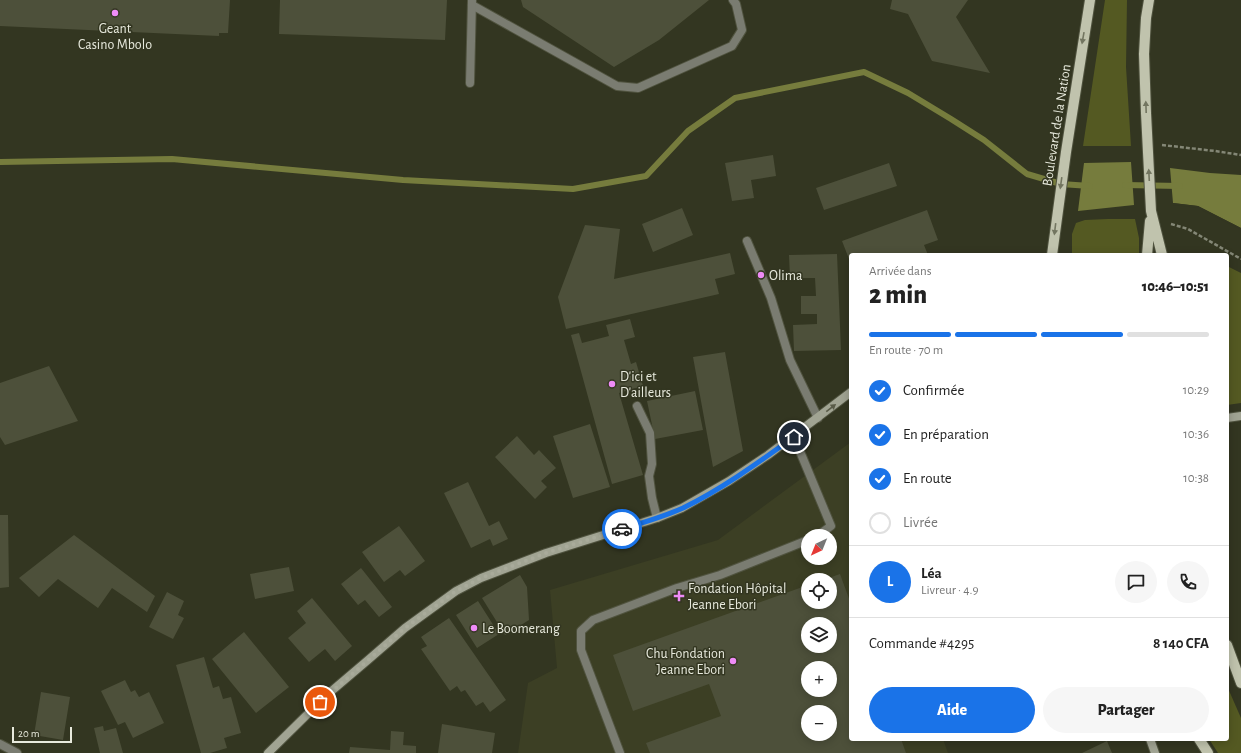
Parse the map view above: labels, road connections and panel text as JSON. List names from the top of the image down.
{
  "streets": {
    "main road": ["Boulevard de la Nation"]
  },
  "places": {
    "other": [
      "Geant Casino Mbolo",
      "Olima",
      "D'ici et D'ailleurs",
      "Le Boomerang",
      "Chu Fondation Jeanne Ebori"
    ],
    "health": ["Fondation Hôpital Jeanne Ebori"]
  },
  "scale_bar": "20 m",
  "north": "bottom left",
  "page": {
    "heading": ["2 min", "Arrivée dans", "10:46–10:51"],
    "panel": [
      "Léa",
      "Livreur · 4.9",
      "Commande #4295",
      "8 140 CFA"
    ],
    "bar": "En route · 70 m",
    "list": [
      ["Confirmée", "10:29"],
      ["En préparation", "10:36"],
      ["En route", "10:38"],
      "Livrée"
    ],
    "map_buttons": ["+", "−"],
    "round": "L",
    "buttons": ["Aide", "Partager"],
    "scale": "20 m"
  }
}
